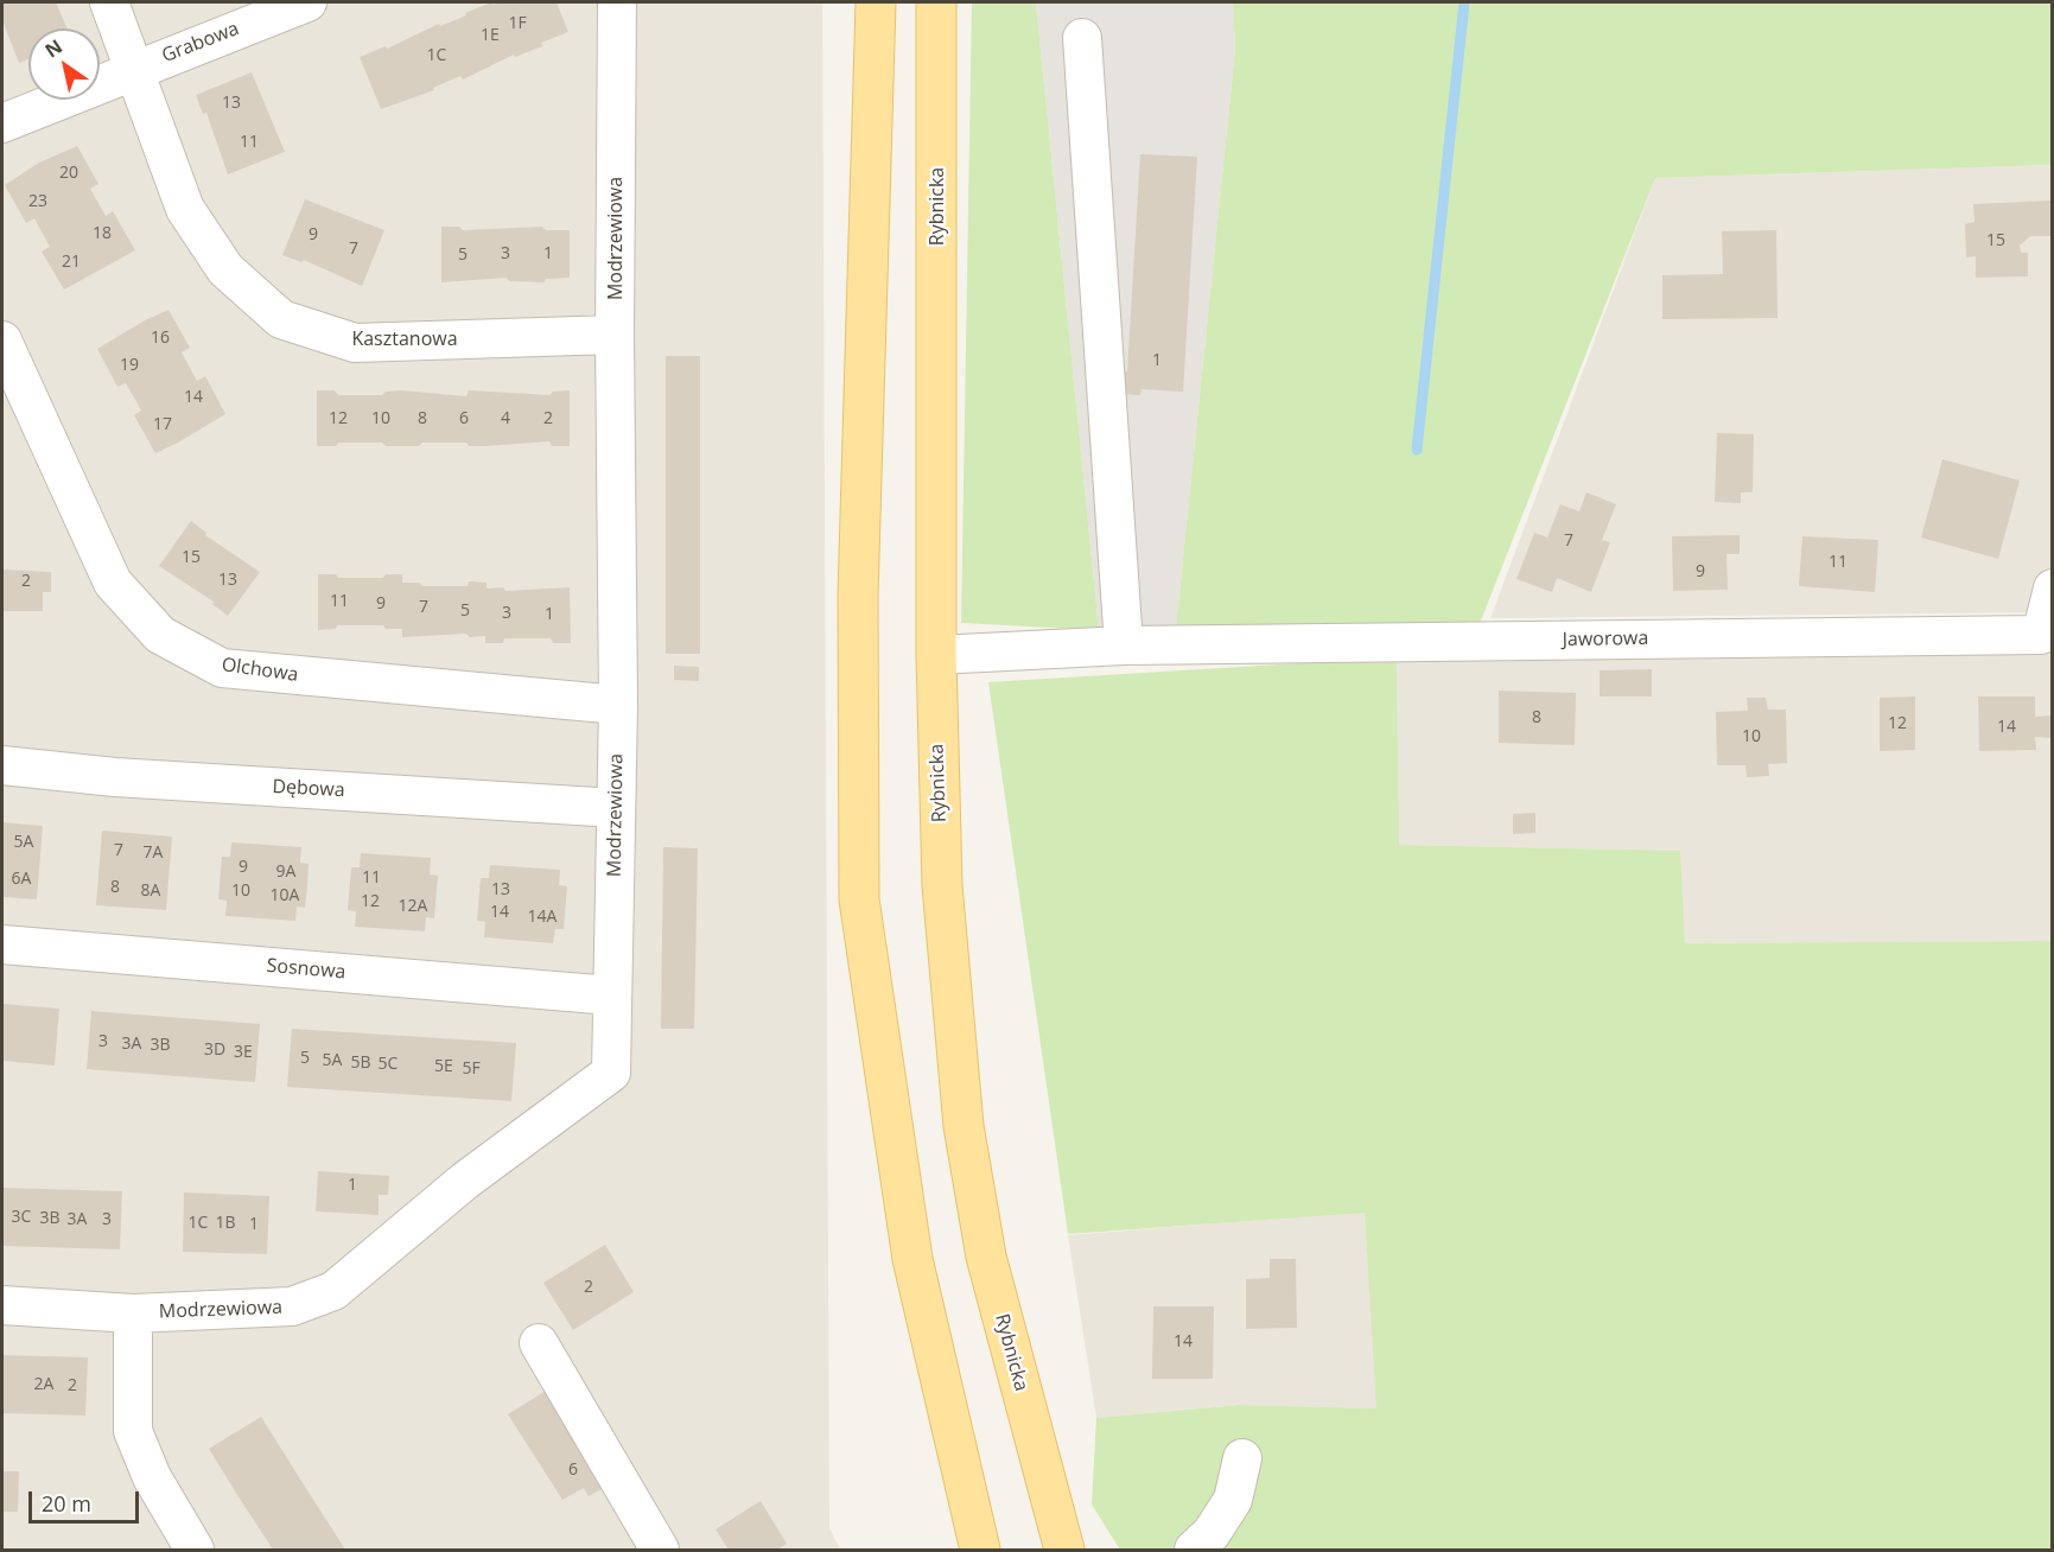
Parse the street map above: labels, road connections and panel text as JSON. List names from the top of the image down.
{
  "streets": {
    "main road": ["Rybnicka"],
    "street": [
      "Grabowa",
      "Modrzewiowa",
      "Kasztanowa",
      "Jaworowa",
      "Olchowa",
      "Dębowa",
      "Sosnowa"
    ]
  },
  "crossings": [
    ["Grabowa", "Kasztanowa"],
    ["Modrzewiowa", "Kasztanowa"],
    ["Modrzewiowa", "Olchowa"],
    ["Modrzewiowa", "Dębowa"],
    ["Modrzewiowa", "Sosnowa"]
  ],
  "house_numbers": [
    "1F",
    "1E",
    "1C",
    "13",
    "11",
    "20",
    "23",
    "18",
    "9",
    "15",
    "7",
    "3",
    "1",
    "5",
    "21",
    "16",
    "1",
    "19",
    "14",
    "12",
    "10",
    "8",
    "6",
    "4",
    "2",
    "17",
    "7",
    "15",
    "11",
    "9",
    "13",
    "2",
    "11",
    "9",
    "7",
    "5",
    "3",
    "1",
    "8",
    "12",
    "14",
    "10",
    "5A",
    "7",
    "7A",
    "9",
    "9A",
    "11",
    "6A",
    "8",
    "13",
    "8A",
    "10",
    "10A",
    "12",
    "12A",
    "14",
    "14A",
    "3",
    "3A",
    "3B",
    "3D",
    "3E",
    "5",
    "5A",
    "5B",
    "5C",
    "5E",
    "5F",
    "1",
    "3C",
    "3B",
    "3A",
    "3",
    "1C",
    "1B",
    "1",
    "2",
    "14",
    "2A",
    "2",
    "6"
  ],
  "scale_bar": "20 m",
  "north": "top left"
}
